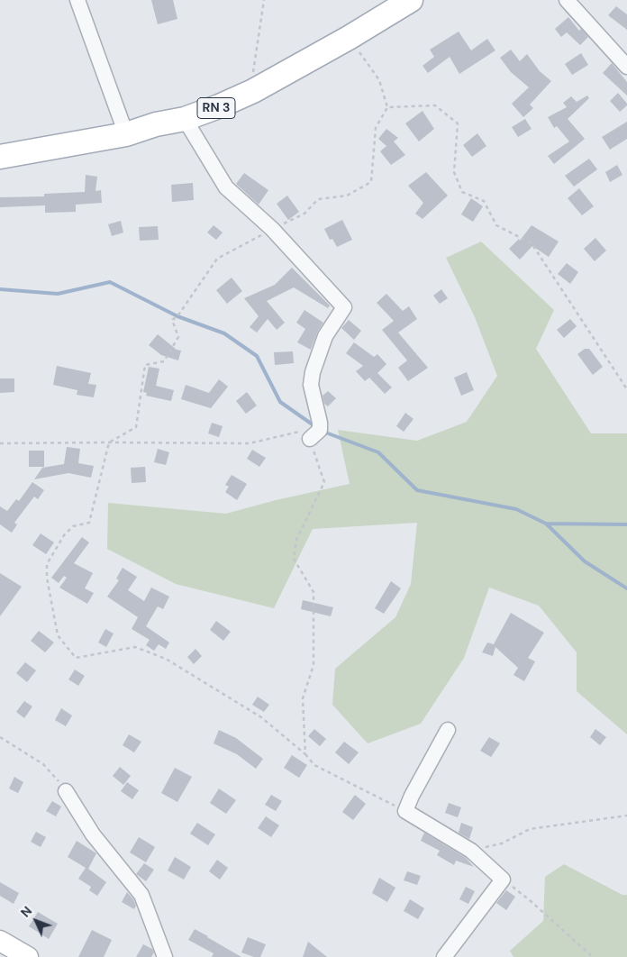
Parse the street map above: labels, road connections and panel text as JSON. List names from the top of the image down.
{
  "streets": {
    "main road": ["RN 3"]
  },
  "north": "top left"
}
